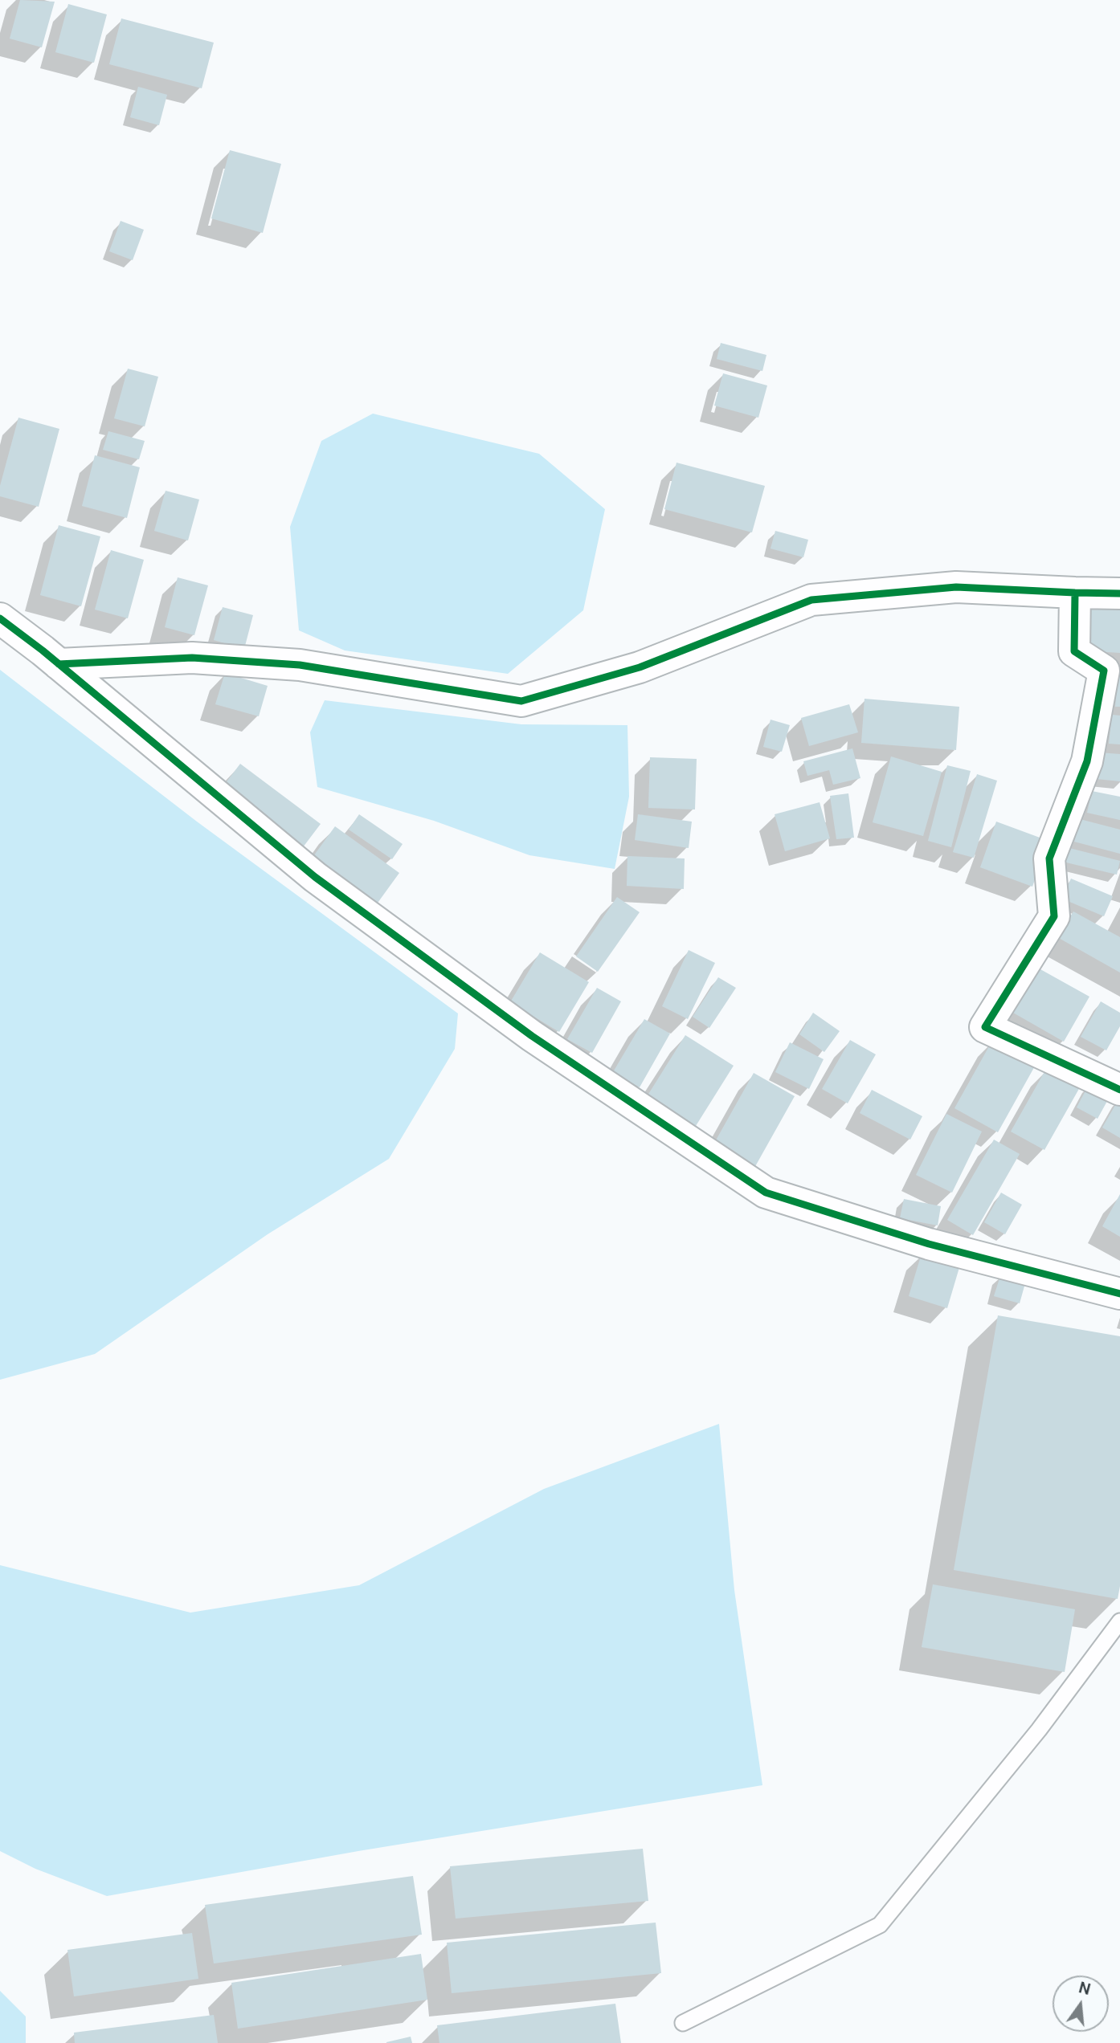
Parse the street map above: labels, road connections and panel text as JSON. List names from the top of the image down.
{
  "north": "top"
}
